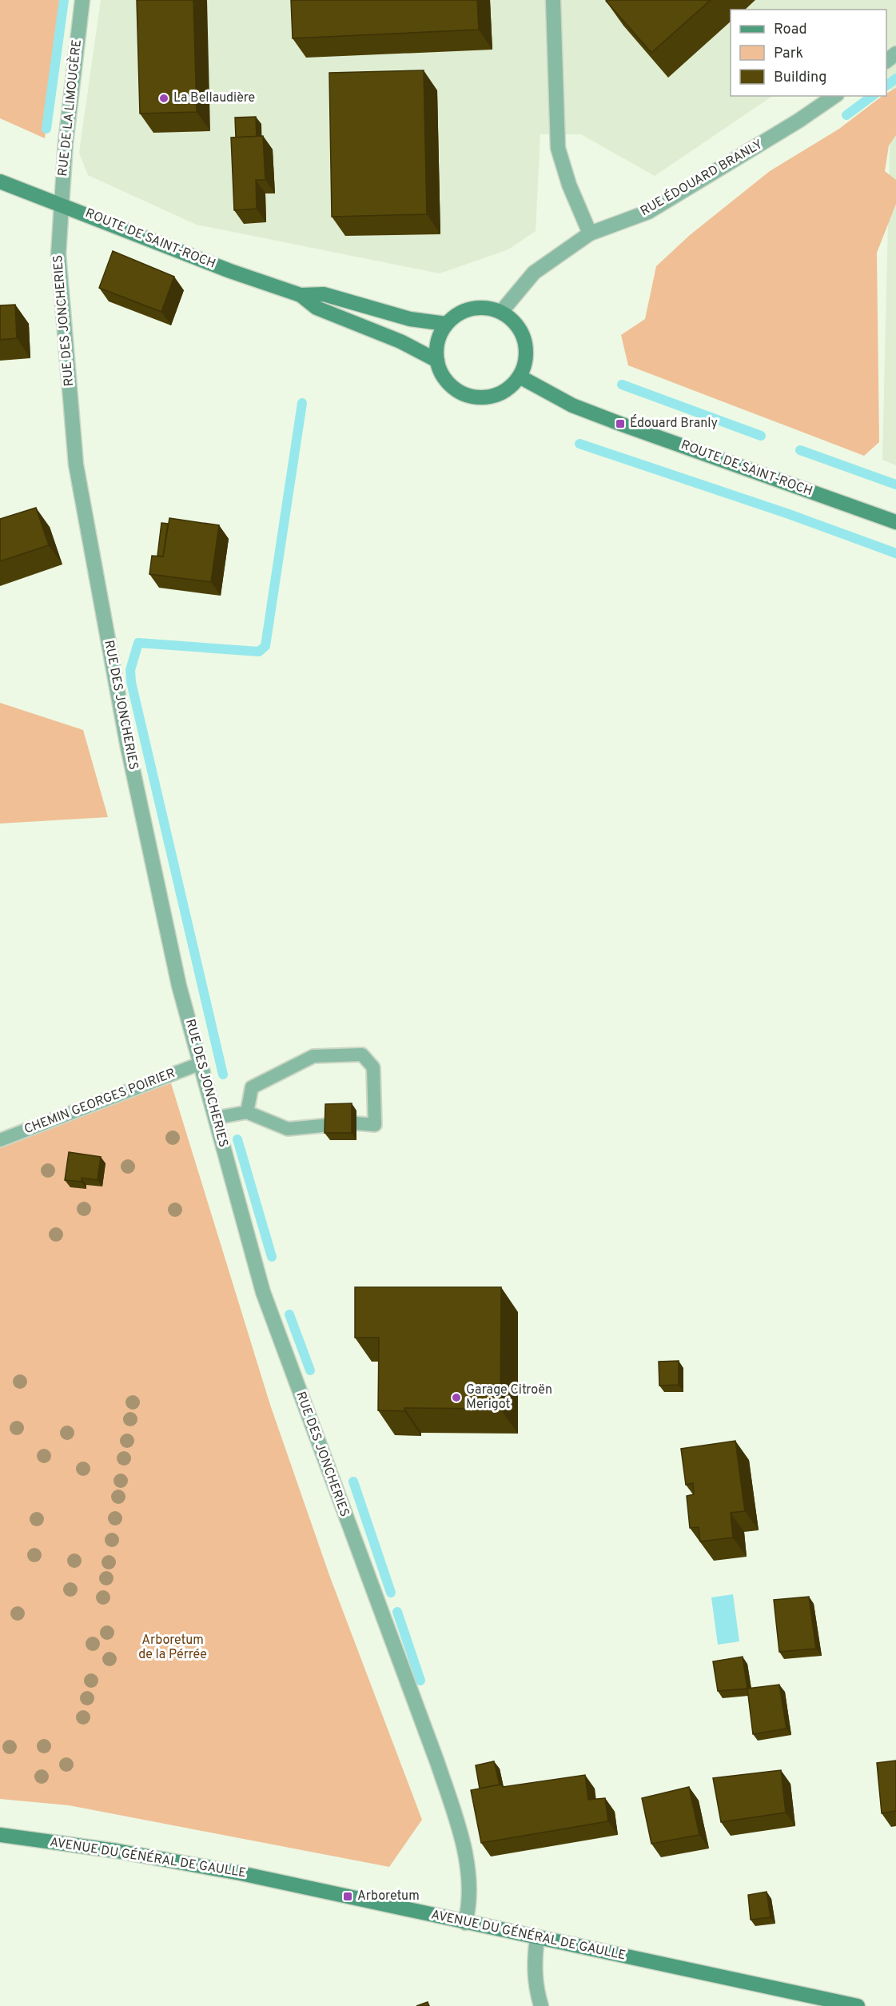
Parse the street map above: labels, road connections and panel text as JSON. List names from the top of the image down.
{
  "streets": {
    "street": [
      "RUE DE LA LIMOUGÈRE",
      "RUE ÉDOUARD BRANLY",
      "ROUTE DE SAINT-ROCH",
      "RUE DES JONCHERIES",
      "AVENUE DU GÉNÉRAL DE GAULLE"
    ],
    "lane": ["CHEMIN GEORGES POIRIER"]
  },
  "crossings": [
    ["RUE DE LA LIMOUGÈRE", "ROUTE DE SAINT-ROCH"],
    ["RUE DE LA LIMOUGÈRE", "RUE DES JONCHERIES"],
    ["RUE ÉDOUARD BRANLY", "ROUTE DE SAINT-ROCH"],
    ["ROUTE DE SAINT-ROCH", "RUE DES JONCHERIES"],
    ["RUE DES JONCHERIES", "CHEMIN GEORGES POIRIER"],
    ["RUE DES JONCHERIES", "AVENUE DU GÉNÉRAL DE GAULLE"]
  ],
  "parks": ["Arboretum de la Pérrée"],
  "places": {
    "other": ["La Bellaudière", "Garage Citroën Merigot"],
    "transit": ["Édouard Branly", "Arboretum"]
  },
  "legend": ["Road", "Park", "Building"]
}
